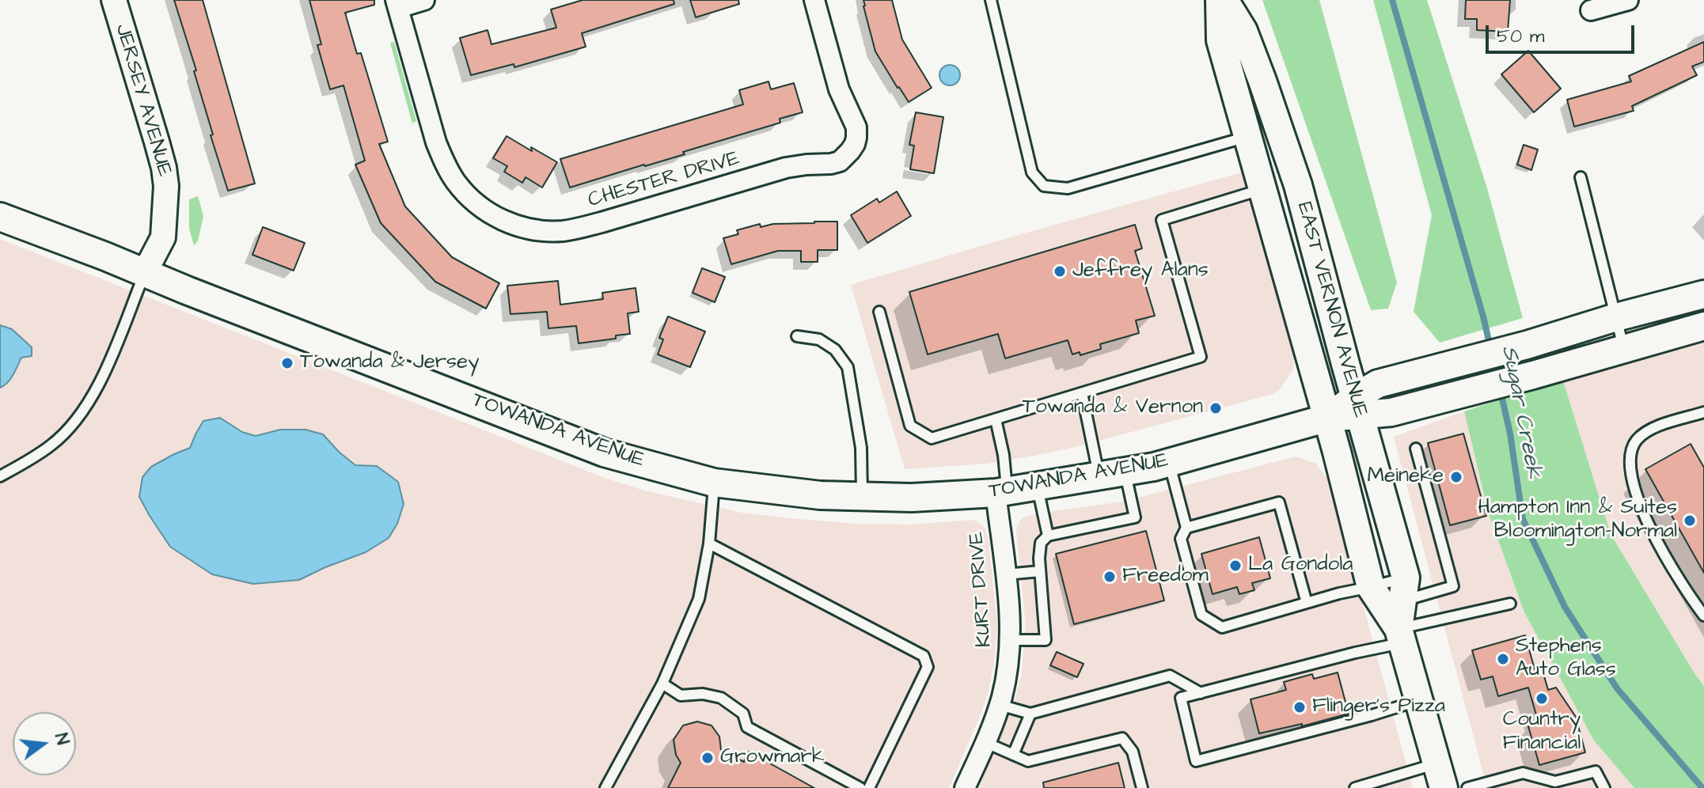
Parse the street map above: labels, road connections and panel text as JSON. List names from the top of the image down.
{
  "streets": {
    "main road": ["EAST VERNON AVENUE", "TOWANDA AVENUE"],
    "street": ["JERSEY AVENUE", "CHESTER DRIVE", "KURT DRIVE"]
  },
  "crossings": [
    ["JERSEY AVENUE", "TOWANDA AVENUE"],
    ["EAST VERNON AVENUE", "TOWANDA AVENUE"],
    ["TOWANDA AVENUE", "KURT DRIVE"]
  ],
  "water": ["Sugar Creek"],
  "places": [
    "Jeffrey Alans",
    "Towanda & Jersey",
    "Towanda & Vernon",
    "Meineke",
    "Hampton Inn & Suites Bloomington-Normal",
    "La Gondola",
    "Freedom",
    "Stephens Auto Glass",
    "Country Financial",
    "Flinger's Pizza",
    "Growmark"
  ],
  "scale_bar": "50 m",
  "north": "right"
}
